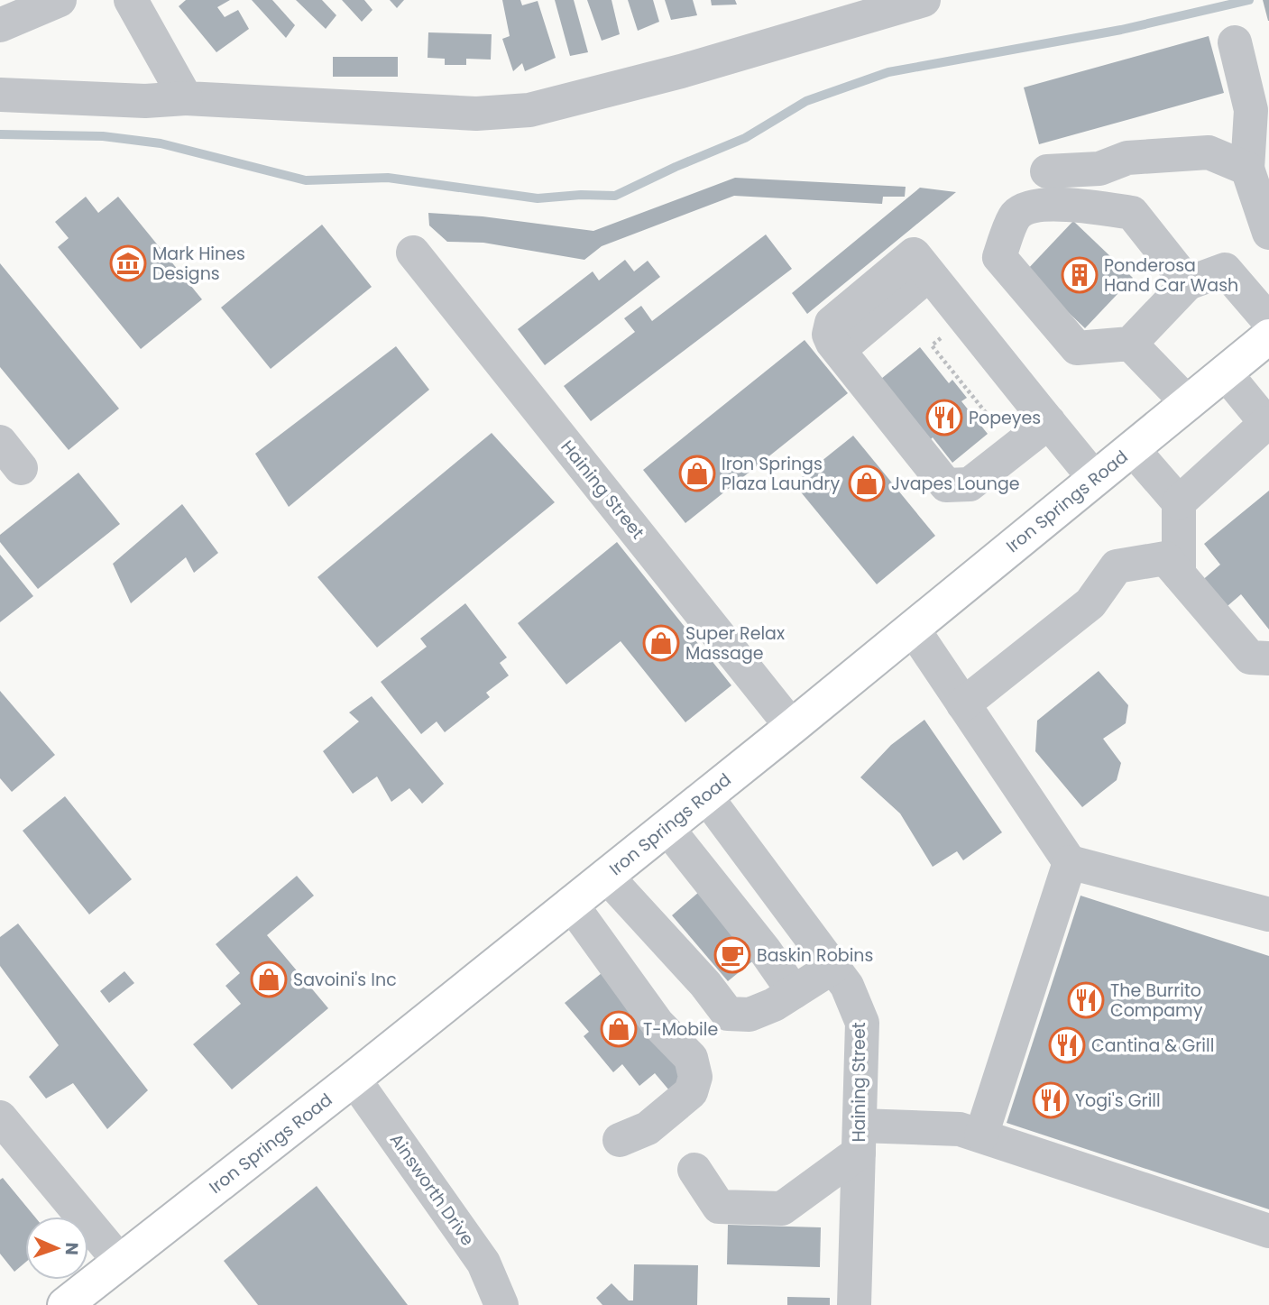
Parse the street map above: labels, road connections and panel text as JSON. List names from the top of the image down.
{
  "streets": {
    "main road": ["Iron Springs Road"],
    "street": ["Haining Street", "Ainsworth Drive"]
  },
  "crossings": [
    ["Haining Street", "Iron Springs Road"],
    ["Iron Springs Road", "Ainsworth Drive"]
  ],
  "places": {
    "museum": ["Mark Hines Designs"],
    "building": ["Ponderosa Hand Car Wash"],
    "restaurant": [
      "Popeyes",
      "The Burrito Compamy",
      "Cantina & Grill",
      "Yogi's Grill"
    ],
    "shop": [
      "Iron Springs Plaza Laundry",
      "Jvapes Lounge",
      "Super Relax Massage",
      "Savoini's Inc",
      "T-Mobile"
    ],
    "cafe": ["Baskin Robins"]
  },
  "north": "right"
}
